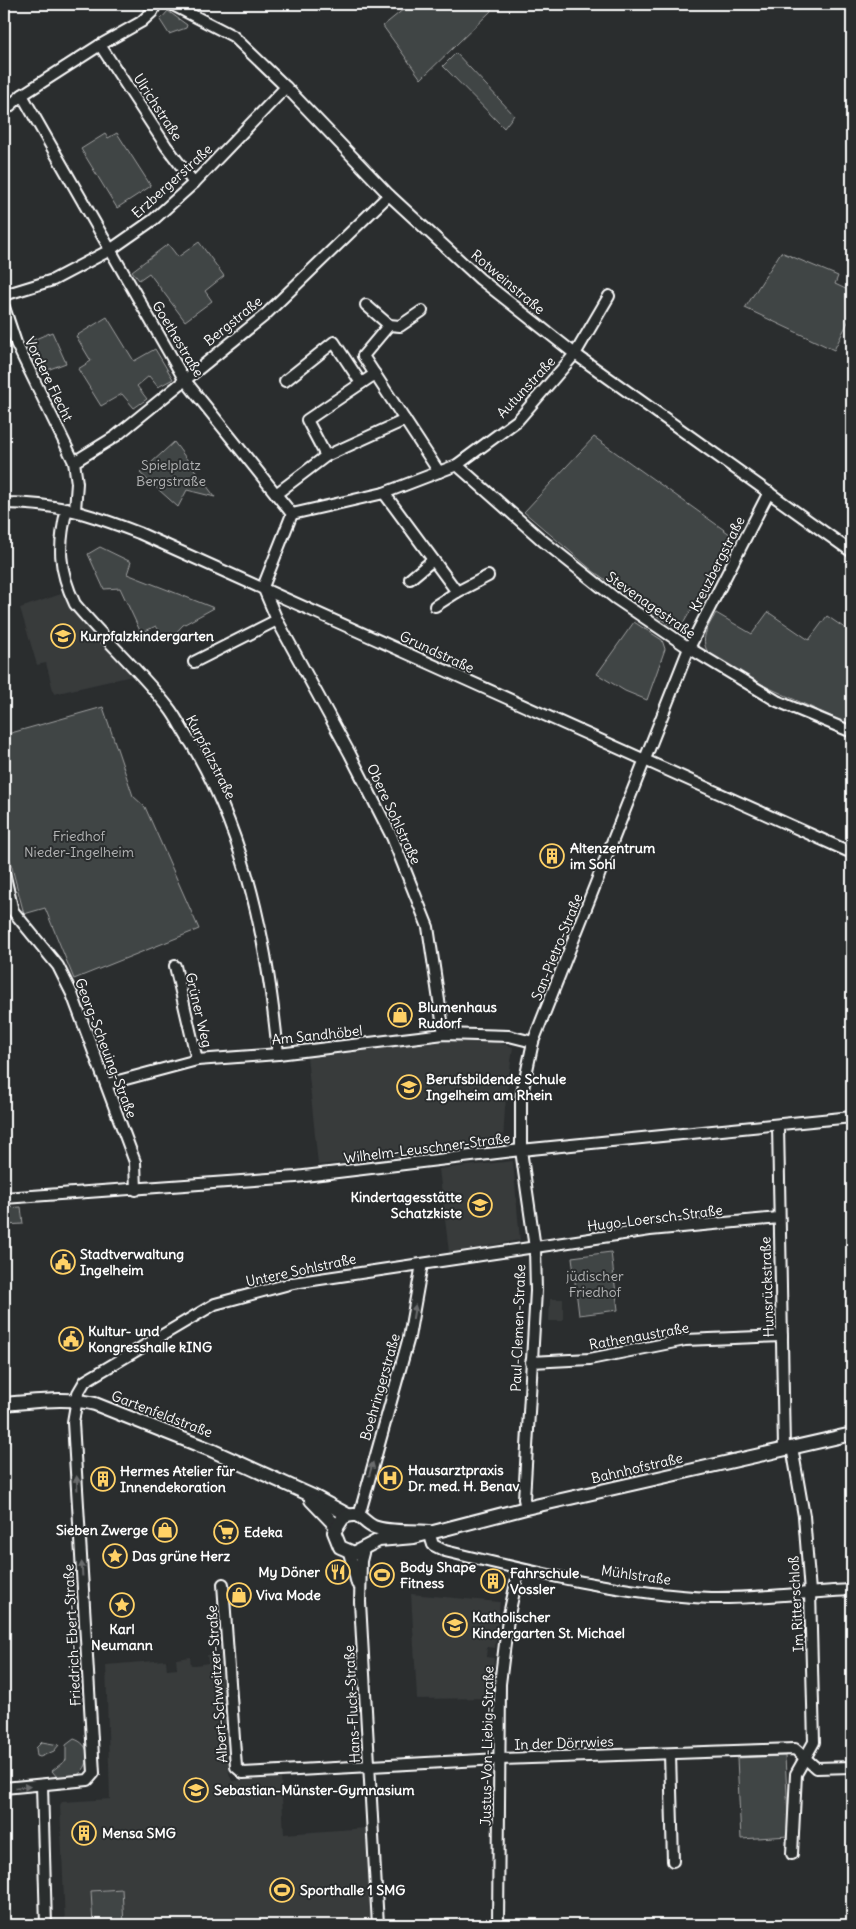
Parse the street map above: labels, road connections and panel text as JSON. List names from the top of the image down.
{
  "streets": {
    "street": [
      "Ulrichstraße",
      "Erzbergerstraße",
      "Rotweinstraße",
      "Bergstraße",
      "Goethestraße",
      "Vordere Flecht",
      "Autunstraße",
      "Kreuzbergstraße",
      "Stevenagestraße",
      "Grundstraße",
      "Kurpfalzstraße",
      "Obere Sohlstraße",
      "San-Pietro-Straße",
      "Grüner Weg",
      "Am Sandhöbel",
      "Georg-Scheuing-Straße",
      "Wilhelm-Leuschner-Straße",
      "Hugo-Loersch-Straße",
      "Untere Sohlstraße",
      "Hunsrückstraße",
      "Paul-Clemen-Straße",
      "Rathenaustraße",
      "Boehringerstraße",
      "Gartenfeldstraße",
      "Bahnhofstraße",
      "Mühlstraße",
      "Im Ritterschloß",
      "Friedrich-Ebert-Straße",
      "Albert-Schweitzer-Straße",
      "Hans-Fluck-Straße",
      "In der Dörrwies",
      "Justus-Von-Liebig-Straße"
    ]
  },
  "crossings": [
    ["Ulrichstraße", "Erzbergerstraße"],
    ["Erzbergerstraße", "Rotweinstraße"],
    ["Erzbergerstraße", "Goethestraße"],
    ["Rotweinstraße", "Bergstraße"],
    ["Rotweinstraße", "Autunstraße"],
    ["Rotweinstraße", "Kreuzbergstraße"],
    ["Bergstraße", "Goethestraße"],
    ["Bergstraße", "Vordere Flecht"],
    ["Goethestraße", "Autunstraße"],
    ["Autunstraße", "Stevenagestraße"],
    ["Kreuzbergstraße", "Stevenagestraße"],
    ["Kreuzbergstraße", "Grundstraße"],
    ["Kreuzbergstraße", "San-Pietro-Straße"],
    ["Grundstraße", "Kurpfalzstraße"],
    ["Grundstraße", "Obere Sohlstraße"],
    ["Grundstraße", "San-Pietro-Straße"],
    ["Kurpfalzstraße", "Am Sandhöbel"],
    ["Obere Sohlstraße", "Am Sandhöbel"],
    ["San-Pietro-Straße", "Am Sandhöbel"],
    ["San-Pietro-Straße", "Wilhelm-Leuschner-Straße"],
    ["San-Pietro-Straße", "Paul-Clemen-Straße"],
    ["Grüner Weg", "Am Sandhöbel"],
    ["Am Sandhöbel", "Georg-Scheuing-Straße"],
    ["Georg-Scheuing-Straße", "Wilhelm-Leuschner-Straße"],
    ["Wilhelm-Leuschner-Straße", "Hunsrückstraße"],
    ["Wilhelm-Leuschner-Straße", "Paul-Clemen-Straße"],
    ["Hugo-Loersch-Straße", "Untere Sohlstraße"],
    ["Hugo-Loersch-Straße", "Hunsrückstraße"],
    ["Hugo-Loersch-Straße", "Paul-Clemen-Straße"],
    ["Untere Sohlstraße", "Paul-Clemen-Straße"],
    ["Untere Sohlstraße", "Boehringerstraße"],
    ["Untere Sohlstraße", "Gartenfeldstraße"],
    ["Untere Sohlstraße", "Friedrich-Ebert-Straße"],
    ["Hunsrückstraße", "Rathenaustraße"],
    ["Hunsrückstraße", "Bahnhofstraße"],
    ["Hunsrückstraße", "Im Ritterschloß"],
    ["Paul-Clemen-Straße", "Rathenaustraße"],
    ["Paul-Clemen-Straße", "Bahnhofstraße"],
    ["Boehringerstraße", "Gartenfeldstraße"],
    ["Boehringerstraße", "Bahnhofstraße"],
    ["Boehringerstraße", "Hans-Fluck-Straße"],
    ["Gartenfeldstraße", "Bahnhofstraße"],
    ["Gartenfeldstraße", "Friedrich-Ebert-Straße"],
    ["Gartenfeldstraße", "Hans-Fluck-Straße"],
    ["Bahnhofstraße", "Mühlstraße"],
    ["Bahnhofstraße", "Im Ritterschloß"],
    ["Bahnhofstraße", "Hans-Fluck-Straße"],
    ["Mühlstraße", "Im Ritterschloß"],
    ["Mühlstraße", "Justus-Von-Liebig-Straße"],
    ["Im Ritterschloß", "In der Dörrwies"],
    ["Albert-Schweitzer-Straße", "Hans-Fluck-Straße"],
    ["Albert-Schweitzer-Straße", "In der Dörrwies"],
    ["Hans-Fluck-Straße", "In der Dörrwies"],
    ["In der Dörrwies", "Justus-Von-Liebig-Straße"]
  ],
  "one_way": ["Boehringerstraße", "Friedrich-Ebert-Straße"],
  "parks": ["Spielplatz Bergstraße", "Friedhof Nieder-Ingelheim", "jüdischer Friedhof"],
  "places": {
    "school or university": [
      "Kurpfalzkindergarten",
      "Berufsbildende Schule Ingelheim am Rhein",
      "Kindertagesstätte Schatzkiste",
      "Katholischer Kindergarten St. Michael",
      "Sebastian-Münster-Gymnasium"
    ],
    "building": [
      "Altenzentrum im Sohl",
      "Hermes Atelier für Innendekoration",
      "Fahrschule Vossler",
      "Mensa SMG"
    ],
    "shop": ["Blumenhaus Rudorf", "Sieben Zwerge", "Viva Mode"],
    "public building": ["Stadtverwaltung Ingelheim", "Kultur- und Kongresshalle kING"],
    "hospital": ["Hausarztpraxis Dr. med. H. Benav"],
    "supermarket": ["Edeka"],
    "place": ["Das grüne Herz", "Karl Neumann"],
    "restaurant": ["My Döner"],
    "sports": ["Body Shape Fitness", "Sporthalle 1 SMG"]
  }
}
